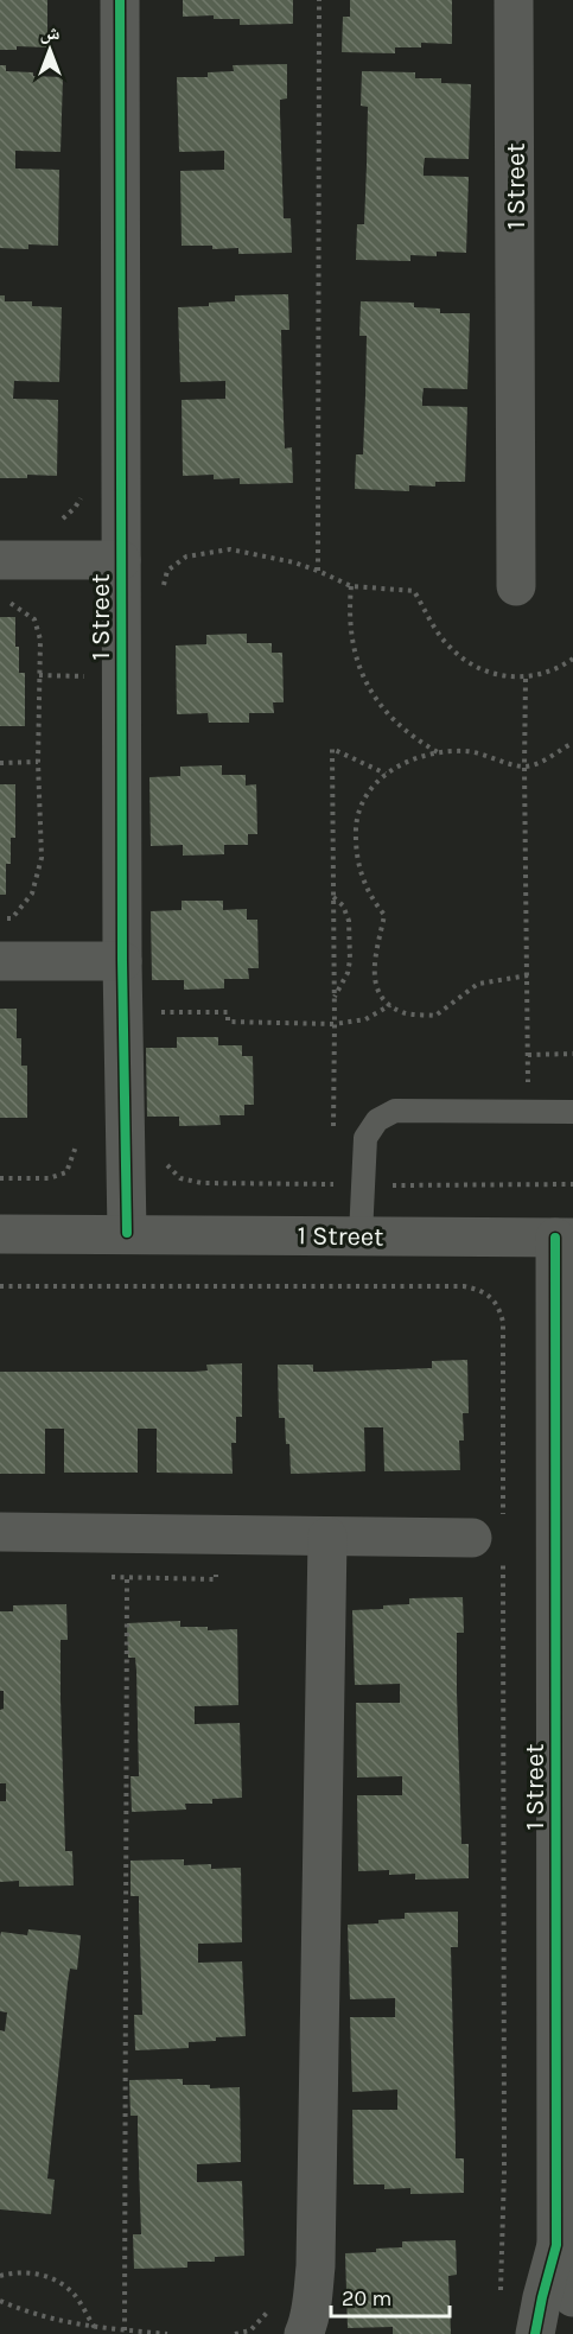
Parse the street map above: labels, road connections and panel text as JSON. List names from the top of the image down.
{
  "streets": {
    "street": ["1 Street"]
  },
  "scale_bar": "20 m",
  "north": "top"
}
